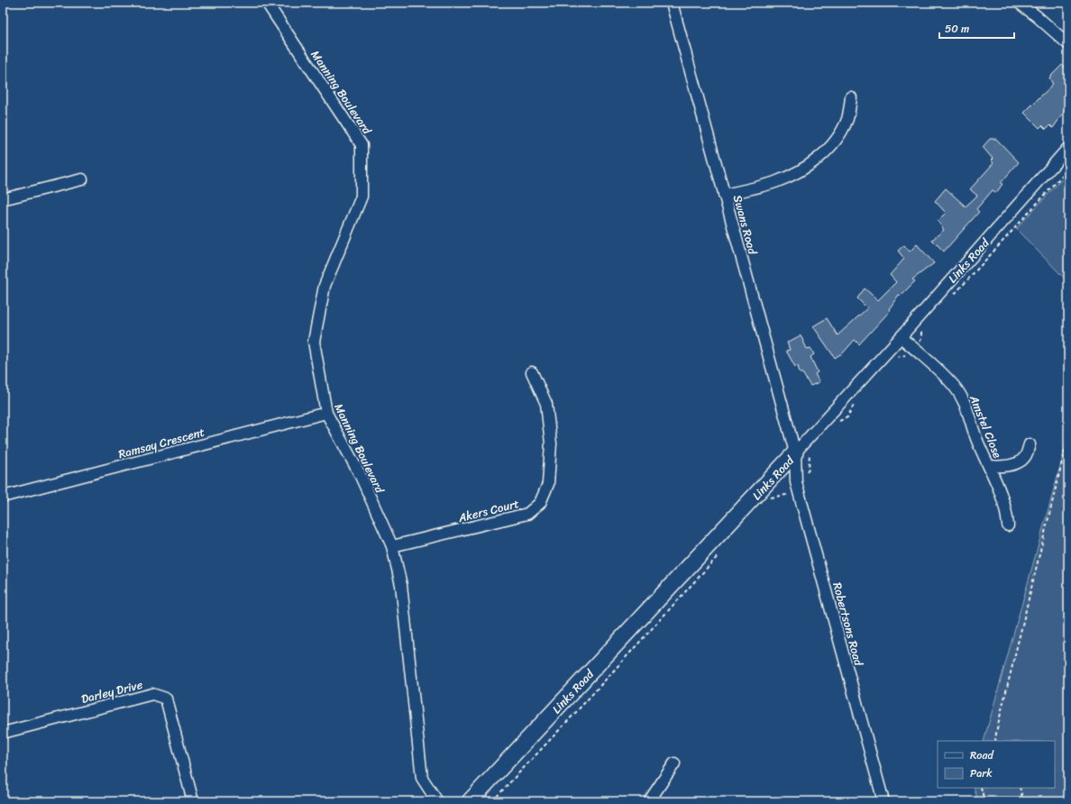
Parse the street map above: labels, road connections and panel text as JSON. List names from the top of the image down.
{
  "streets": {
    "street": [
      "Manning Boulevard",
      "Swans Road",
      "Links Road",
      "Amstel Close",
      "Ramsay Crescent",
      "Akers Court",
      "Robertsons Road",
      "Darley Drive"
    ]
  },
  "crossings": [
    ["Manning Boulevard", "Ramsay Crescent"],
    ["Manning Boulevard", "Akers Court"],
    ["Swans Road", "Links Road"],
    ["Swans Road", "Robertsons Road"],
    ["Links Road", "Amstel Close"],
    ["Links Road", "Robertsons Road"]
  ],
  "legend": ["Road", "Park"],
  "scale_bar": "50 m"
}
